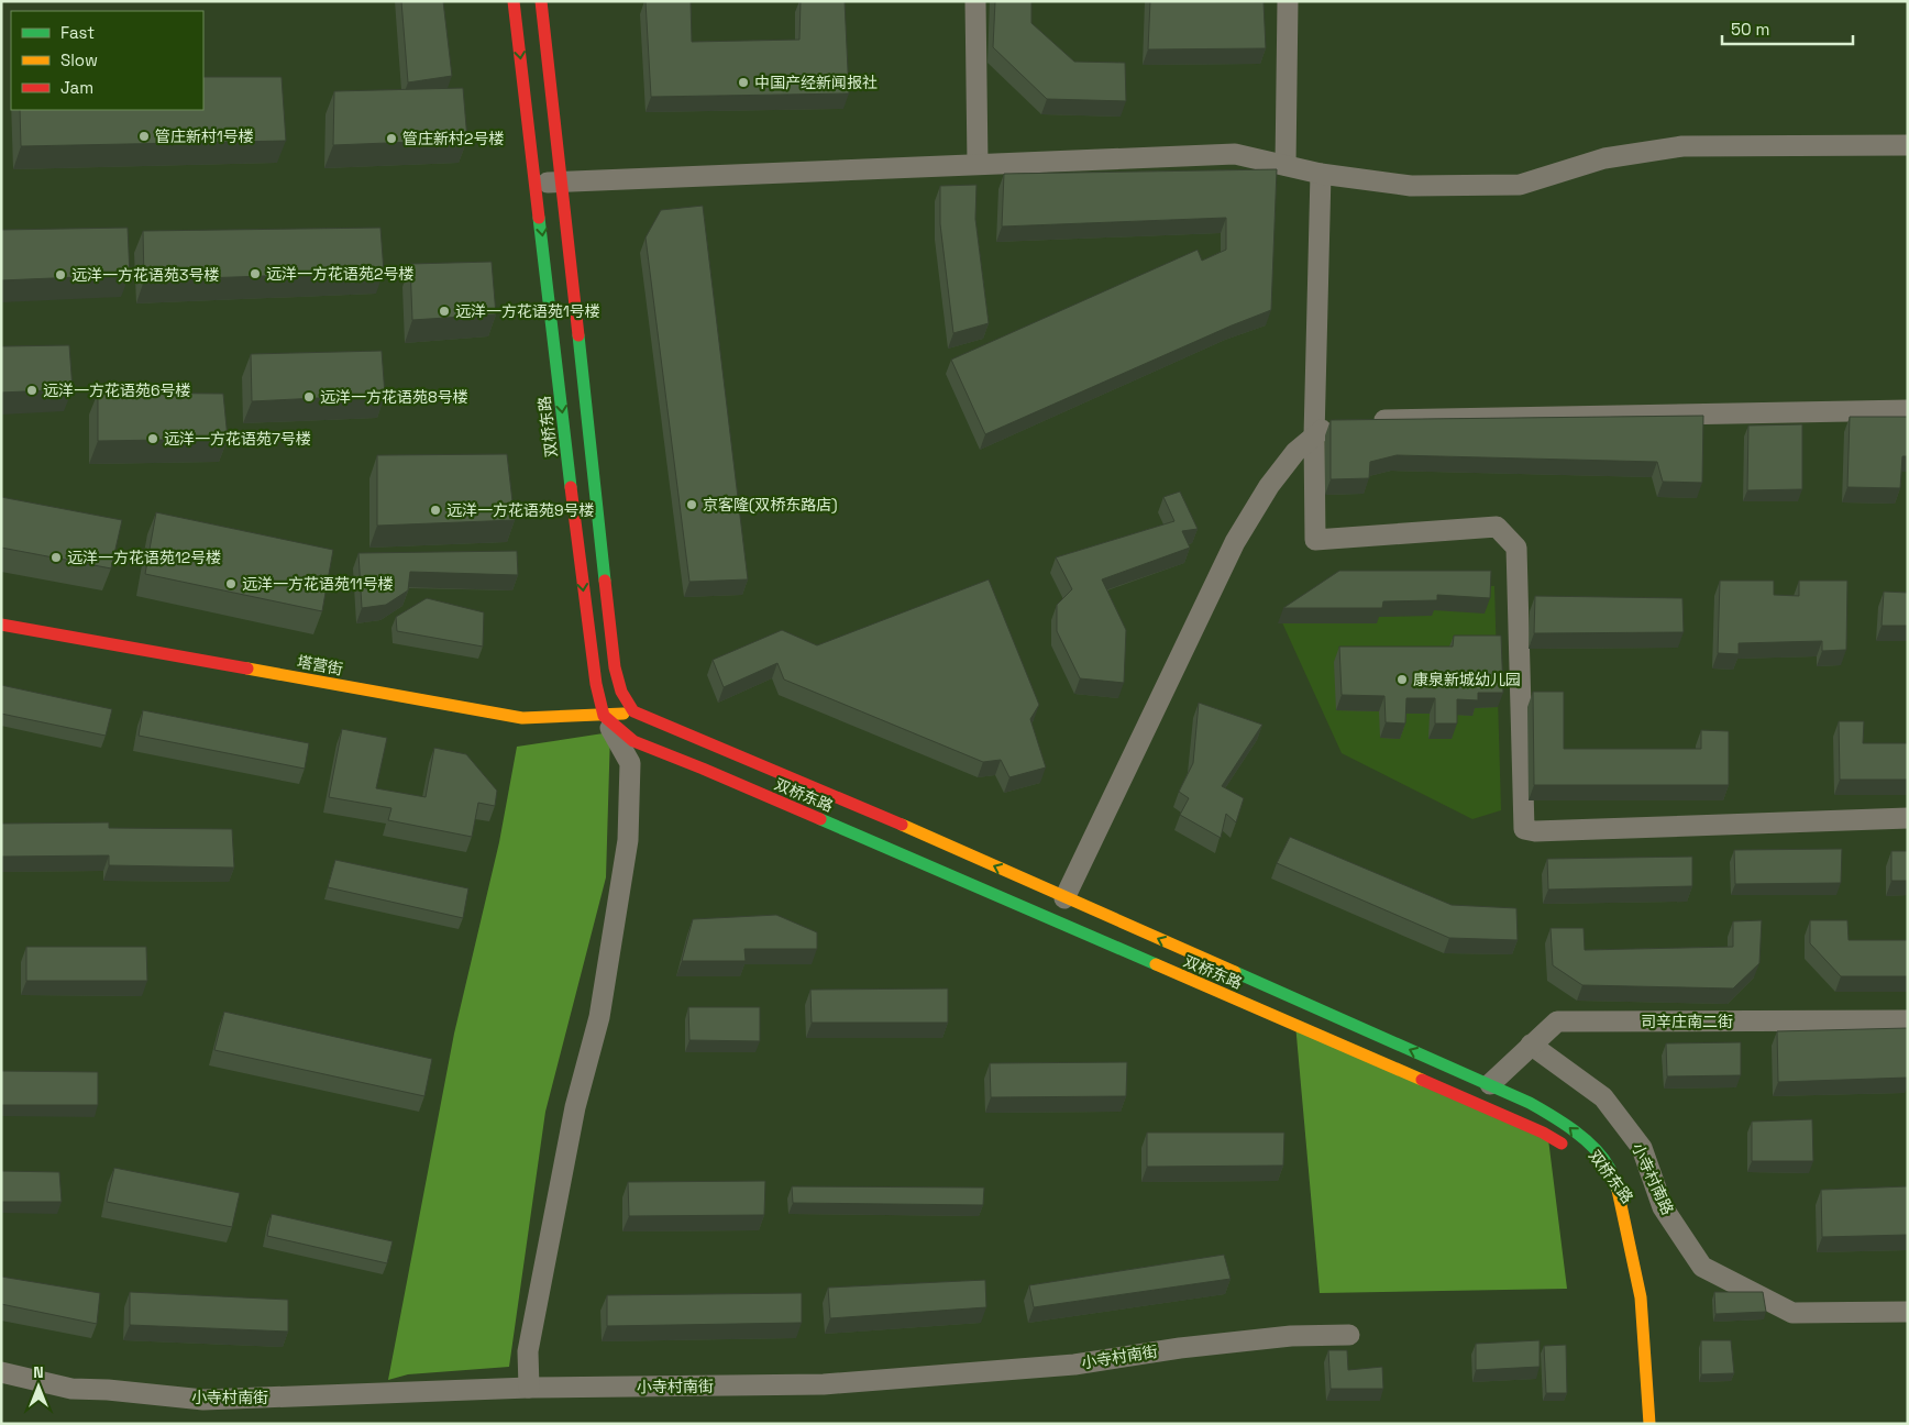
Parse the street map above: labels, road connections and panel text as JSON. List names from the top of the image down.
{
  "streets": {
    "street": [
      "双桥东路",
      "塔营街",
      "司辛庄南二街",
      "小寺村南路",
      "小寺村南街"
    ]
  },
  "crossings": [
    ["双桥东路", "塔营街"],
    ["双桥东路", "司辛庄南二街"],
    ["司辛庄南二街", "小寺村南路"]
  ],
  "places": [
    "中国产经新闻报社",
    "管庄新村1号楼",
    "管庄新村2号楼",
    "远洋一方花语苑2号楼",
    "远洋一方花语苑3号楼",
    "远洋一方花语苑1号楼",
    "远洋一方花语苑6号楼",
    "远洋一方花语苑8号楼",
    "远洋一方花语苑7号楼",
    "京客隆(双桥东路店)",
    "远洋一方花语苑9号楼",
    "远洋一方花语苑12号楼",
    "远洋一方花语苑11号楼",
    "康泉新城幼儿园"
  ],
  "legend": ["Fast", "Slow", "Jam"],
  "scale_bar": "50 m",
  "north": "top"
}
